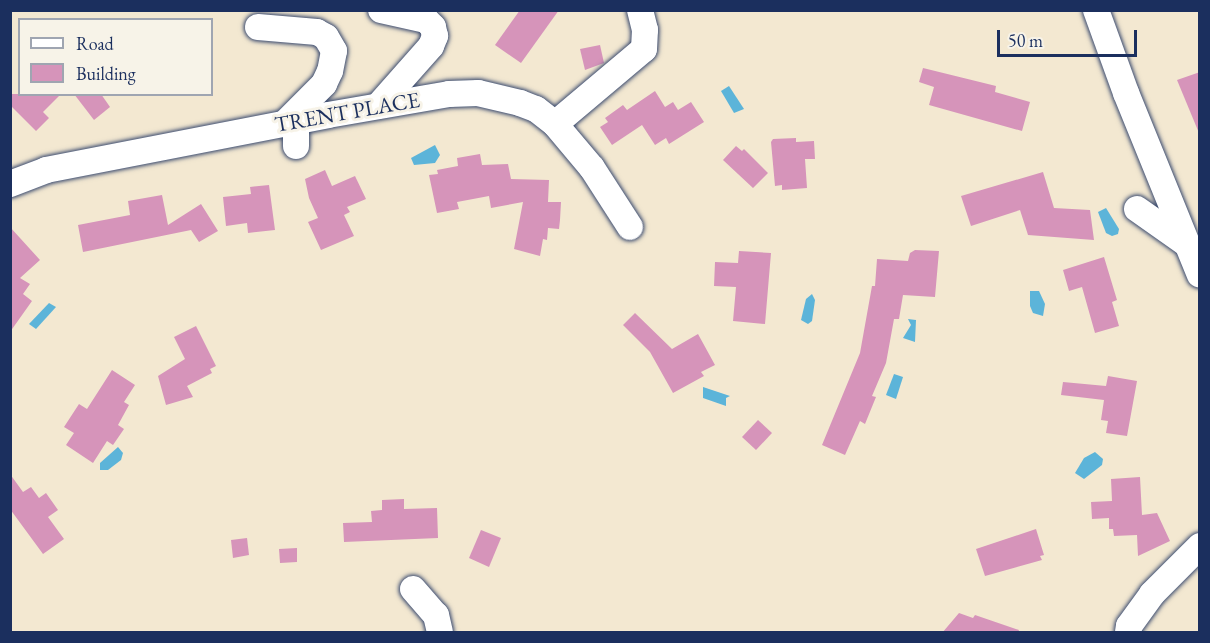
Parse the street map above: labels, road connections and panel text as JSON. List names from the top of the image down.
{
  "streets": {
    "street": ["TRENT PLACE"]
  },
  "legend": ["Road", "Building"],
  "scale_bar": "50 m"
}
